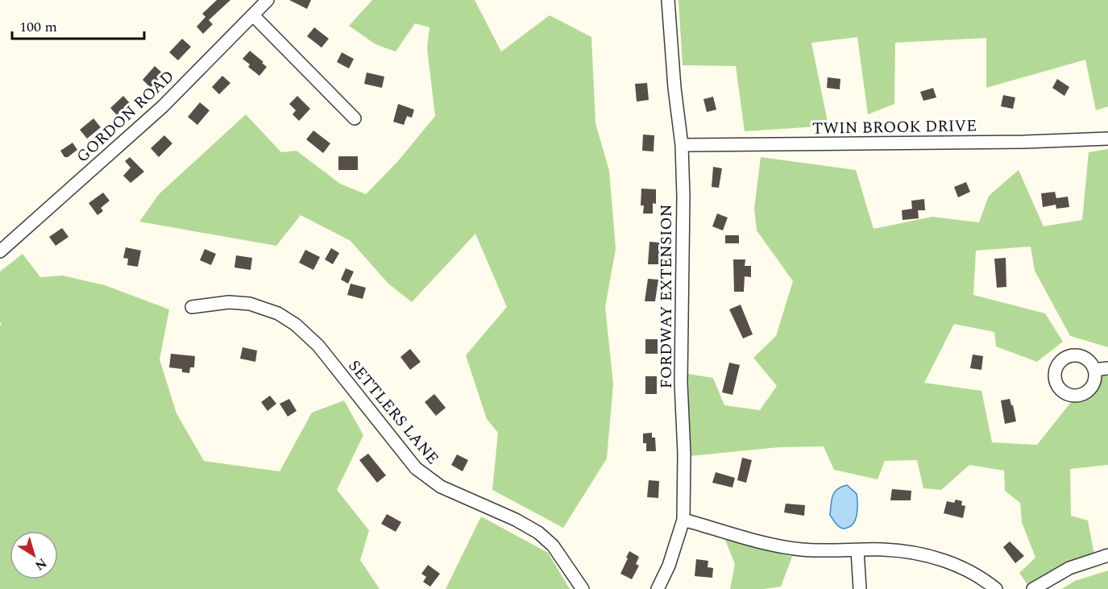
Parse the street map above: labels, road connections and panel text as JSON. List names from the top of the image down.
{
  "streets": {
    "street": [
      "GORDON ROAD",
      "TWIN BROOK DRIVE",
      "FORDWAY EXTENSION",
      "SETTLERS LANE"
    ]
  },
  "crossings": [
    ["TWIN BROOK DRIVE", "FORDWAY EXTENSION"]
  ],
  "scale_bar": "100 m",
  "north": "bottom right"
}
